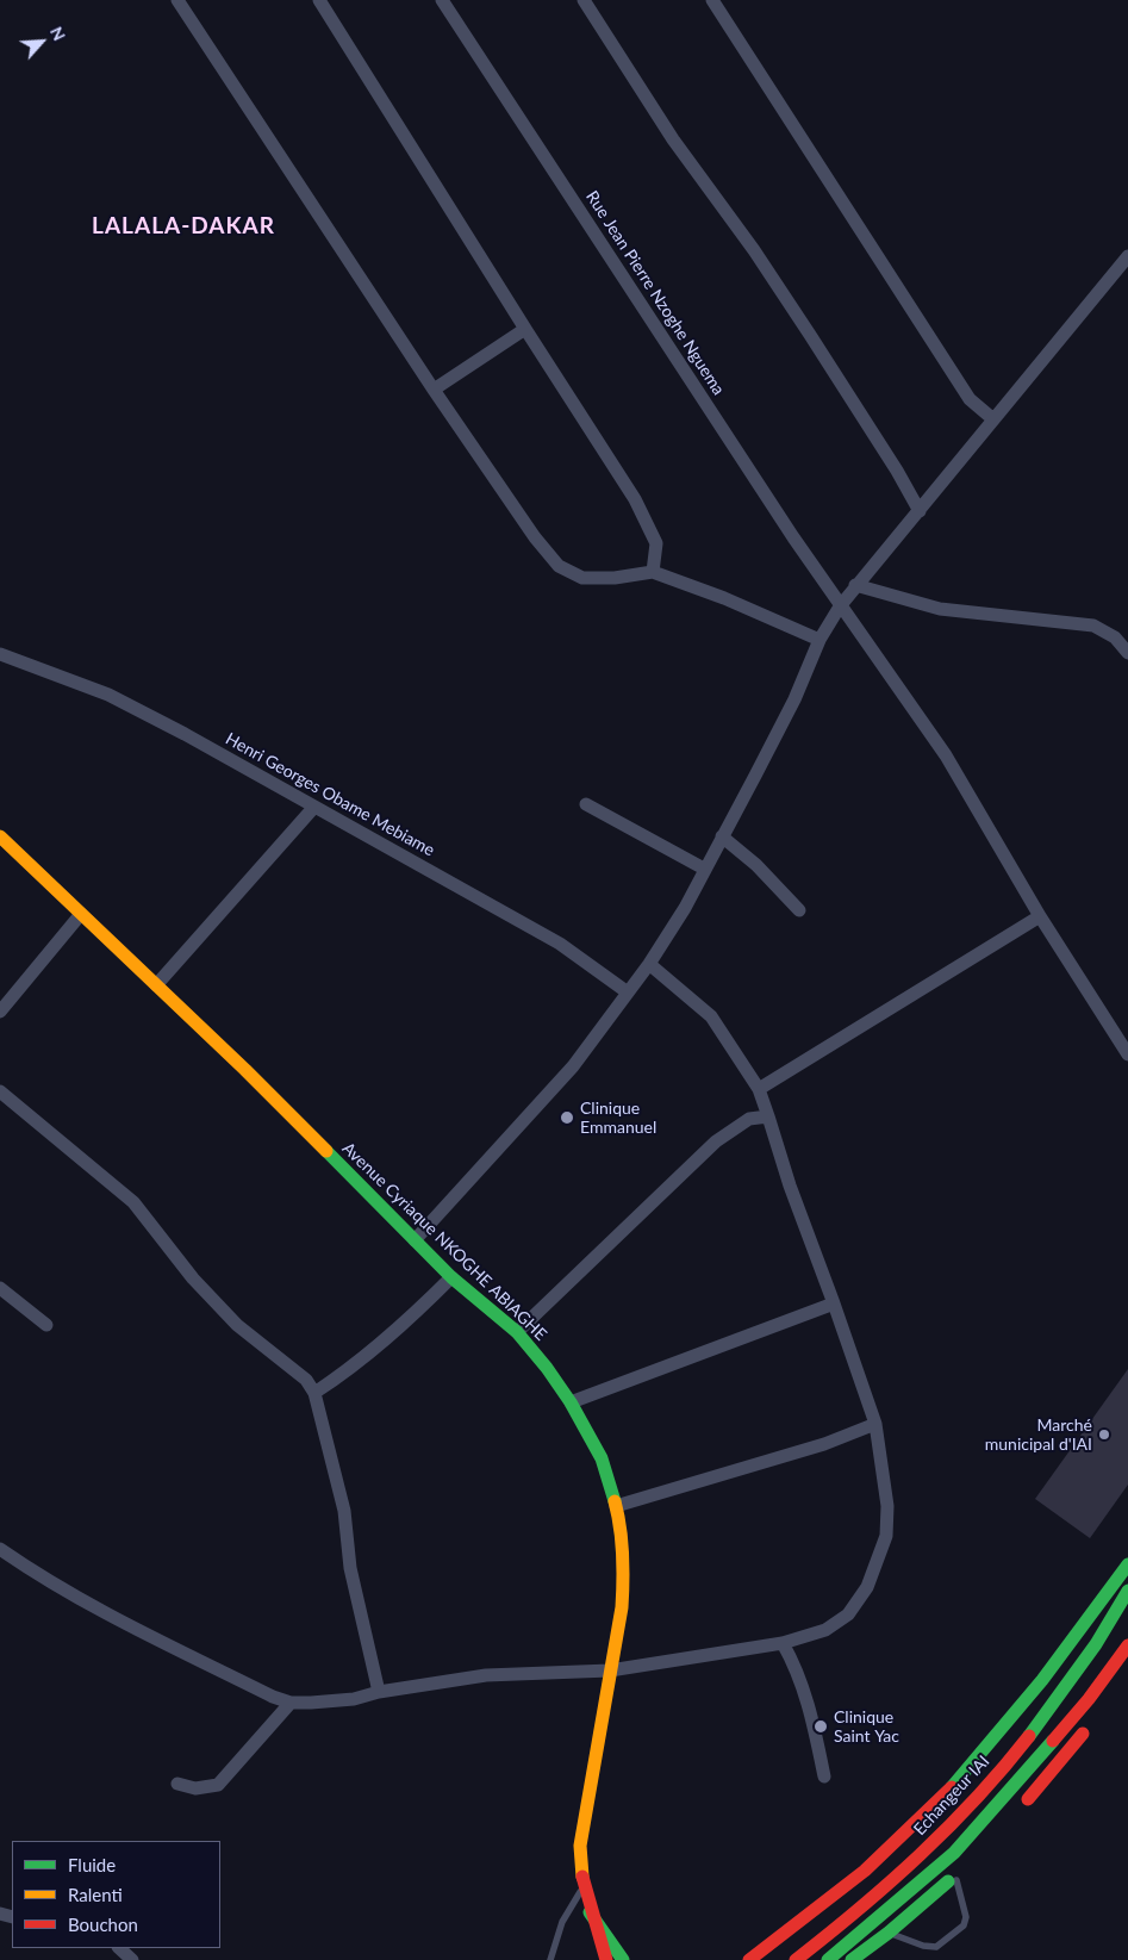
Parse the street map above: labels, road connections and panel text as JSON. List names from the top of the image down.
{
  "streets": {
    "main road": ["Avenue Cyriaque NKOGHE ABIAGHE", "Echangeur IAI"],
    "street": ["Rue Jean Pierre Nzoghe Nguema", "Henri Georges Obame Mebiame"]
  },
  "districts": ["LALALA-DAKAR"],
  "places": ["Clinique Emmanuel", "Marché municipal d'IAI", "Clinique Saint Yac"],
  "legend": ["Fluide", "Ralenti", "Bouchon"],
  "north": "top right"
}
